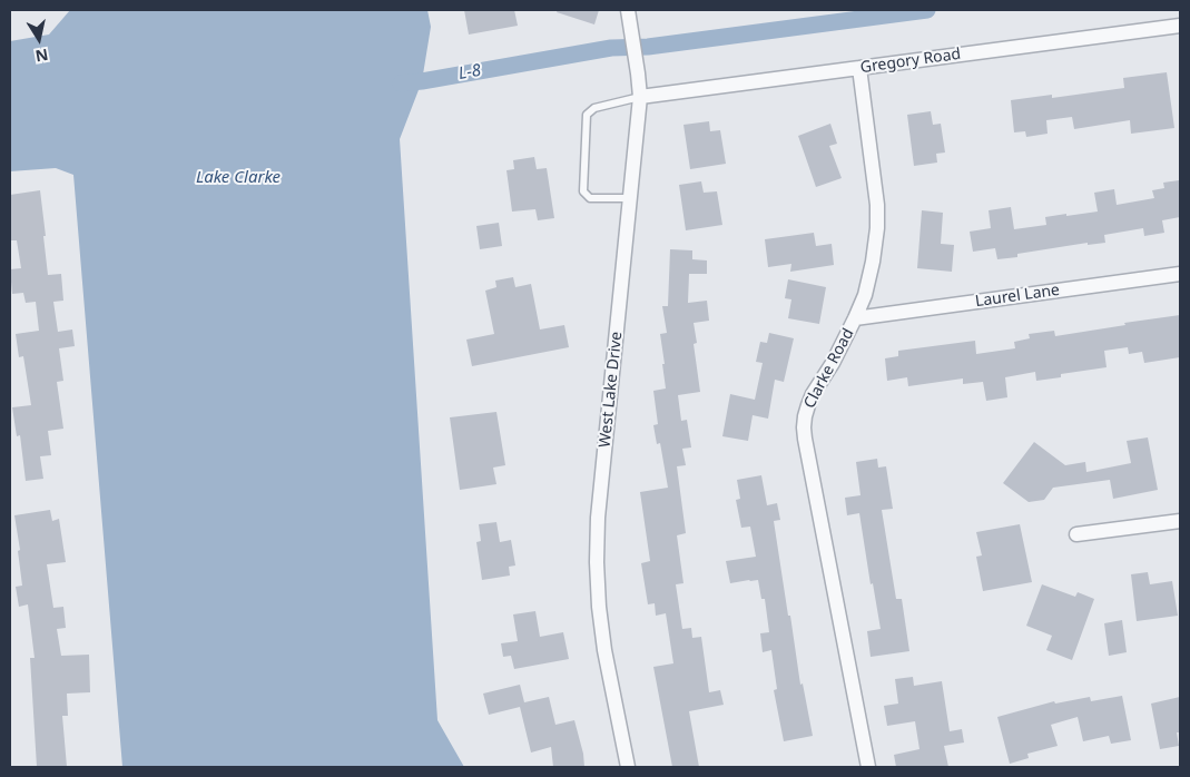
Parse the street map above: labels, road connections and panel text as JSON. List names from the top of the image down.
{
  "streets": {
    "street": [
      "Gregory Road",
      "Laurel Lane",
      "Clarke Road",
      "West Lake Drive"
    ]
  },
  "crossings": [
    ["Gregory Road", "Clarke Road"],
    ["Gregory Road", "West Lake Drive"],
    ["Laurel Lane", "Clarke Road"]
  ],
  "water": ["L-8", "Lake Clarke"],
  "north": "bottom"
}
